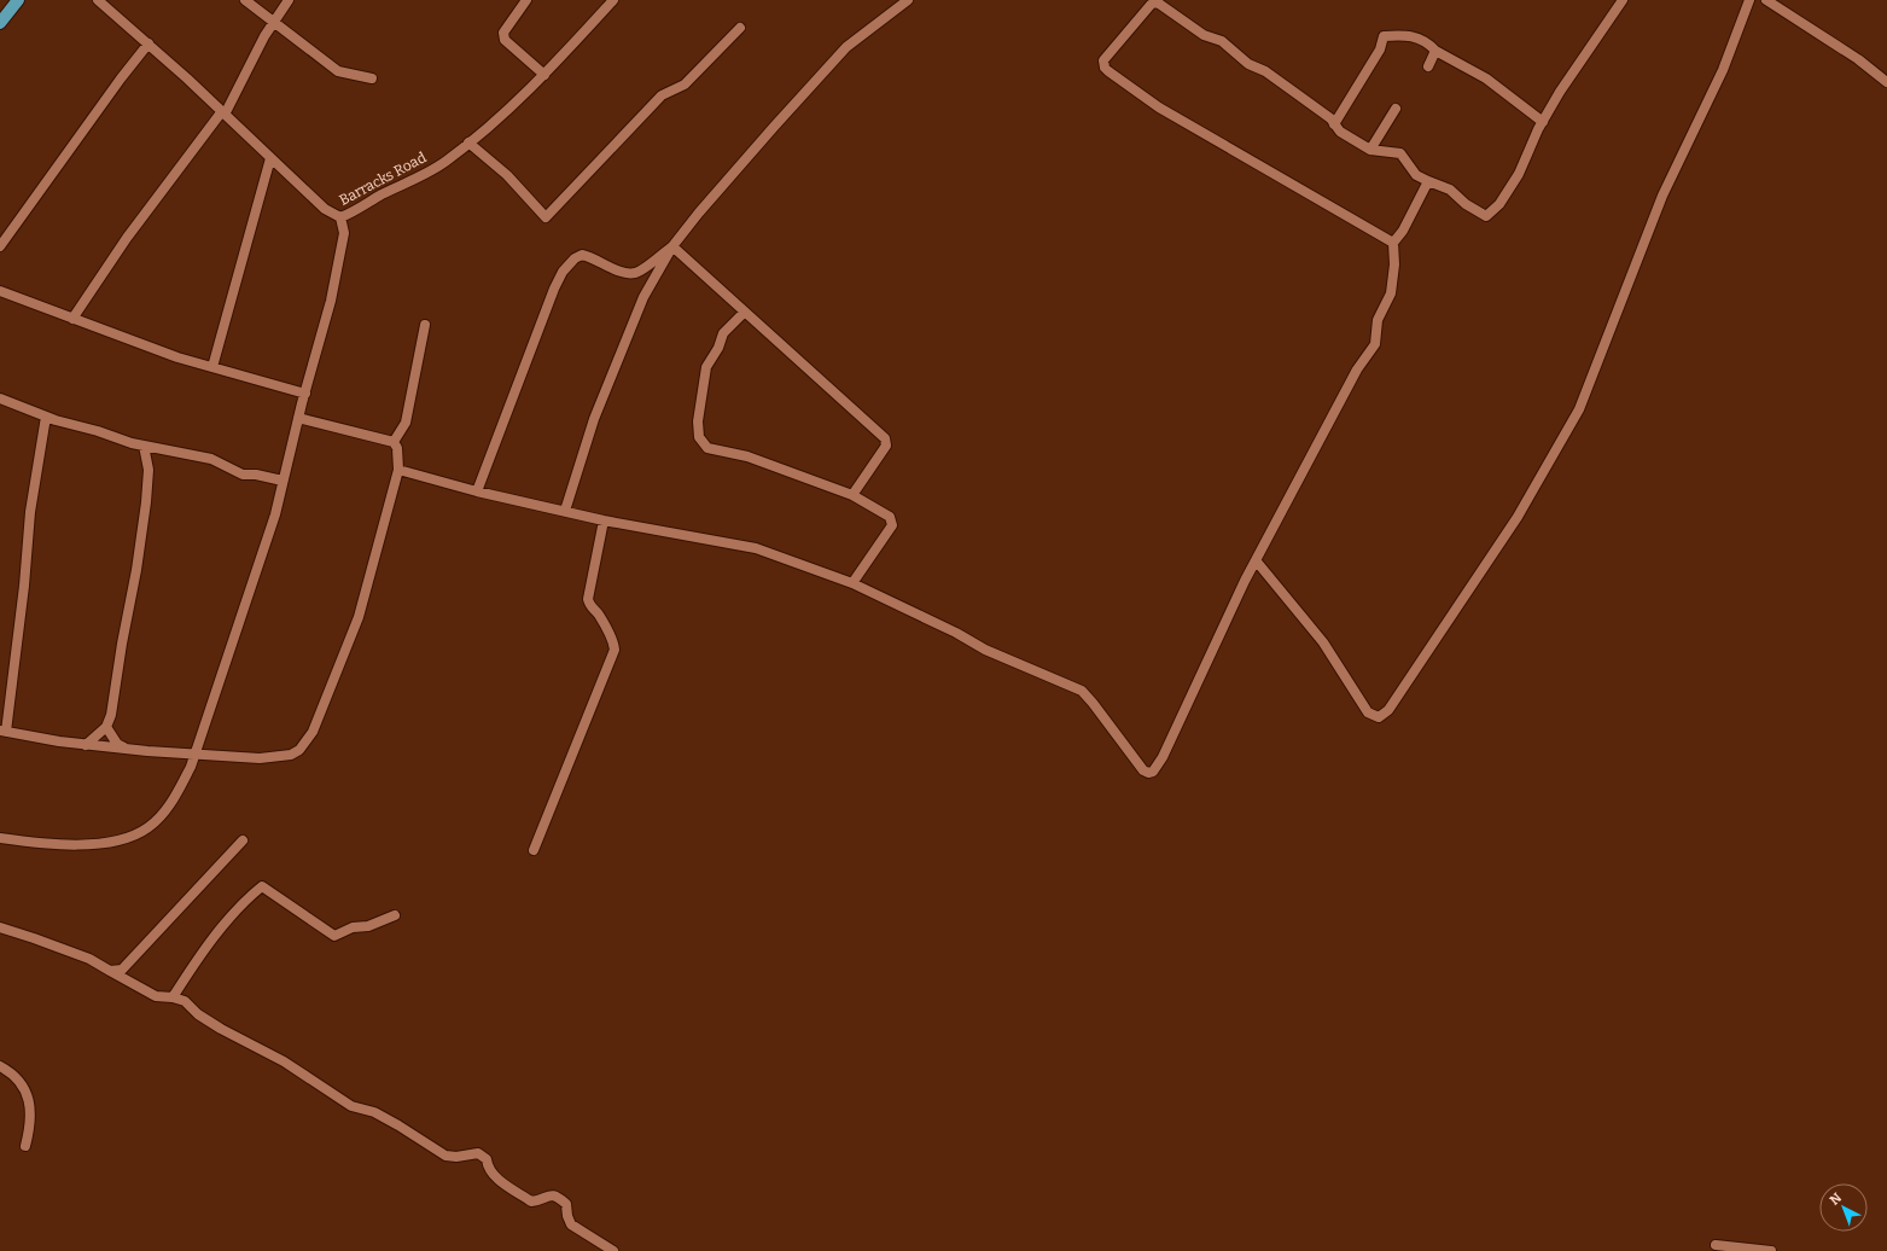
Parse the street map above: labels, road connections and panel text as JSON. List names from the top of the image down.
{
  "streets": {
    "street": ["Barracks Road"]
  },
  "north": "top left"
}
